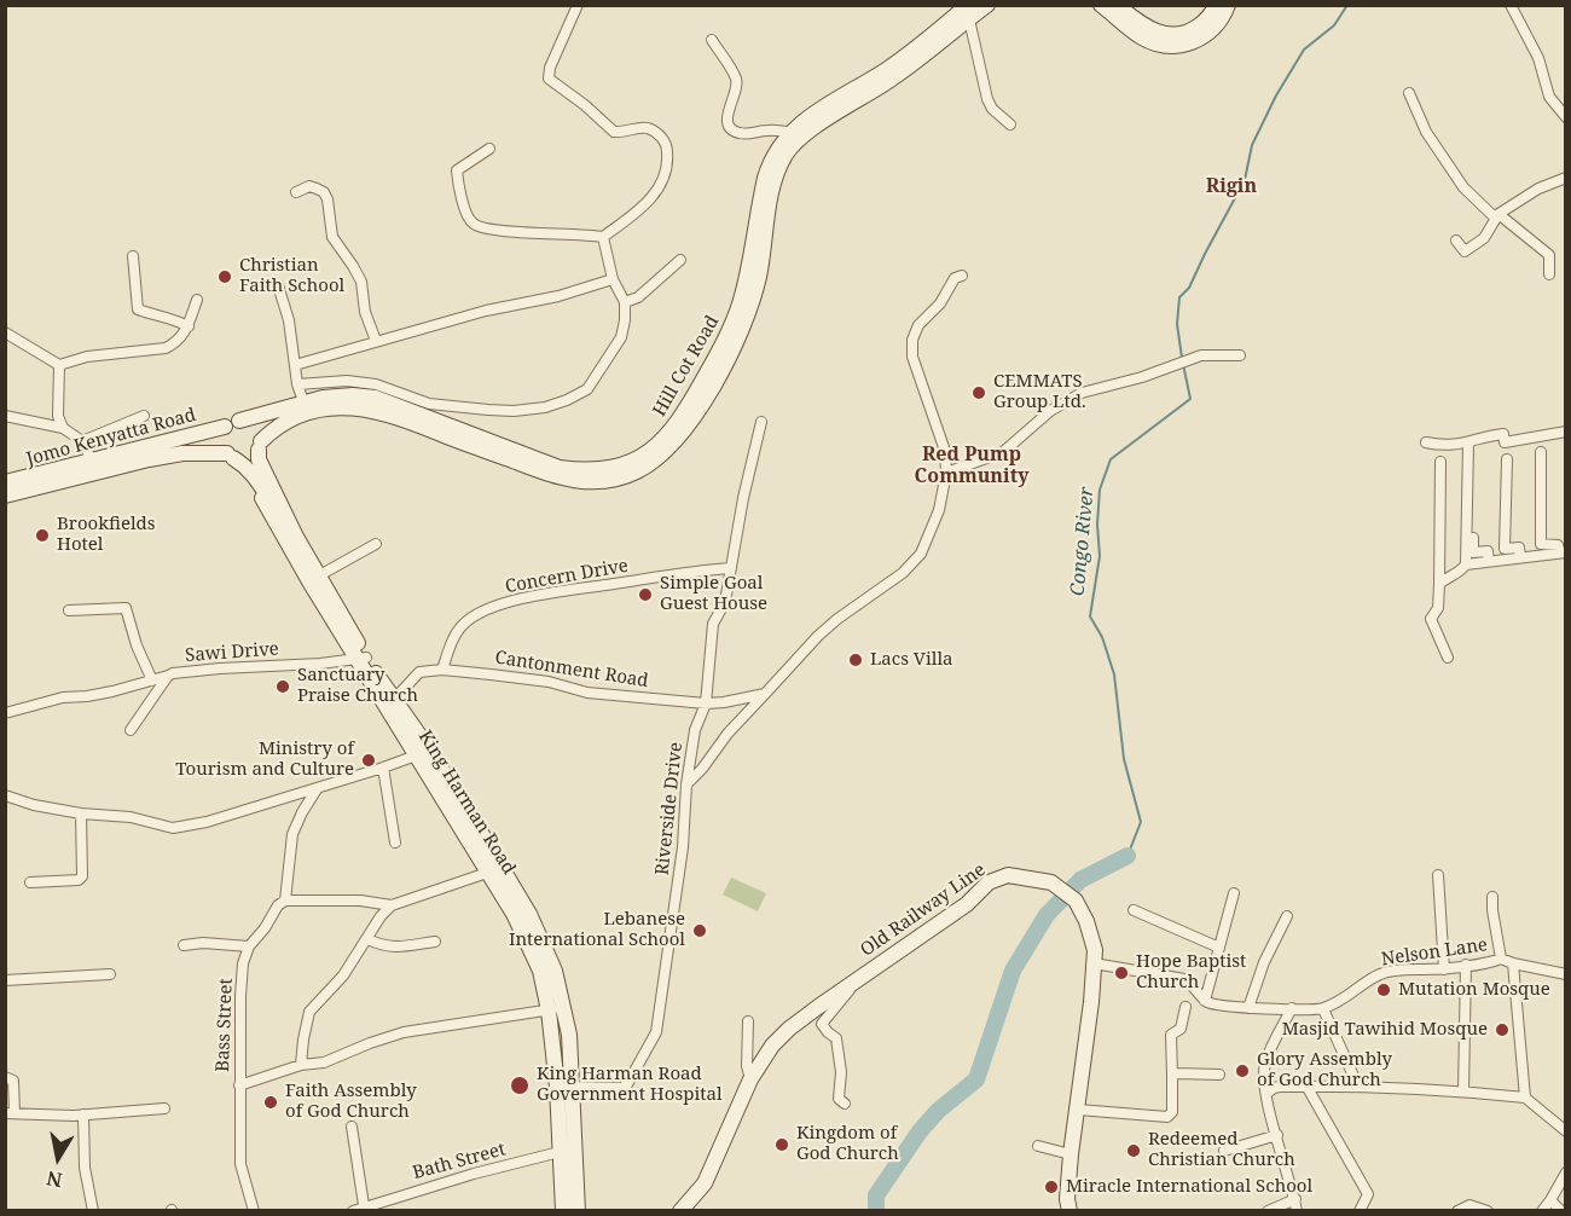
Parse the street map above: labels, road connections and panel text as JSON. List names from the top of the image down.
{
  "streets": {
    "main road": [
      "Hill Cot Road",
      "Jomo Kenyatta Road",
      "King Harman Road",
      "Old Railway Line"
    ],
    "street": [
      "Concern Drive",
      "Sawi Drive",
      "Cantonment Road",
      "Riverside Drive",
      "Nelson Lane",
      "Bass Street",
      "Bath Street"
    ]
  },
  "crossings": [
    ["Hill Cot Road", "Jomo Kenyatta Road"],
    ["Hill Cot Road", "King Harman Road"],
    ["Jomo Kenyatta Road", "King Harman Road"],
    ["Concern Drive", "Cantonment Road"],
    ["Concern Drive", "Riverside Drive"],
    ["Sawi Drive", "King Harman Road"],
    ["Cantonment Road", "King Harman Road"],
    ["Cantonment Road", "Riverside Drive"],
    ["King Harman Road", "Riverside Drive"],
    ["King Harman Road", "Bath Street"]
  ],
  "districts": ["Rigin", "Red Pump Community"],
  "water": ["Congo River"],
  "places": [
    "Christian Faith School",
    "CEMMATS Group Ltd.",
    "Brookfields Hotel",
    "Simple Goal Guest House",
    "Lacs Villa",
    "Sanctuary Praise Church",
    "Ministry of Tourism and Culture",
    "Lebanese International School",
    "Hope Baptist Church",
    "Mutation Mosque",
    "Masjid Tawihid Mosque",
    "Glory Assembly of God Church",
    "King Harman Road Government Hospital",
    "Faith Assembly of God Church",
    "Kingdom of God Church",
    "Redeemed Christian Church",
    "Miracle International School"
  ],
  "north": "bottom"
}
